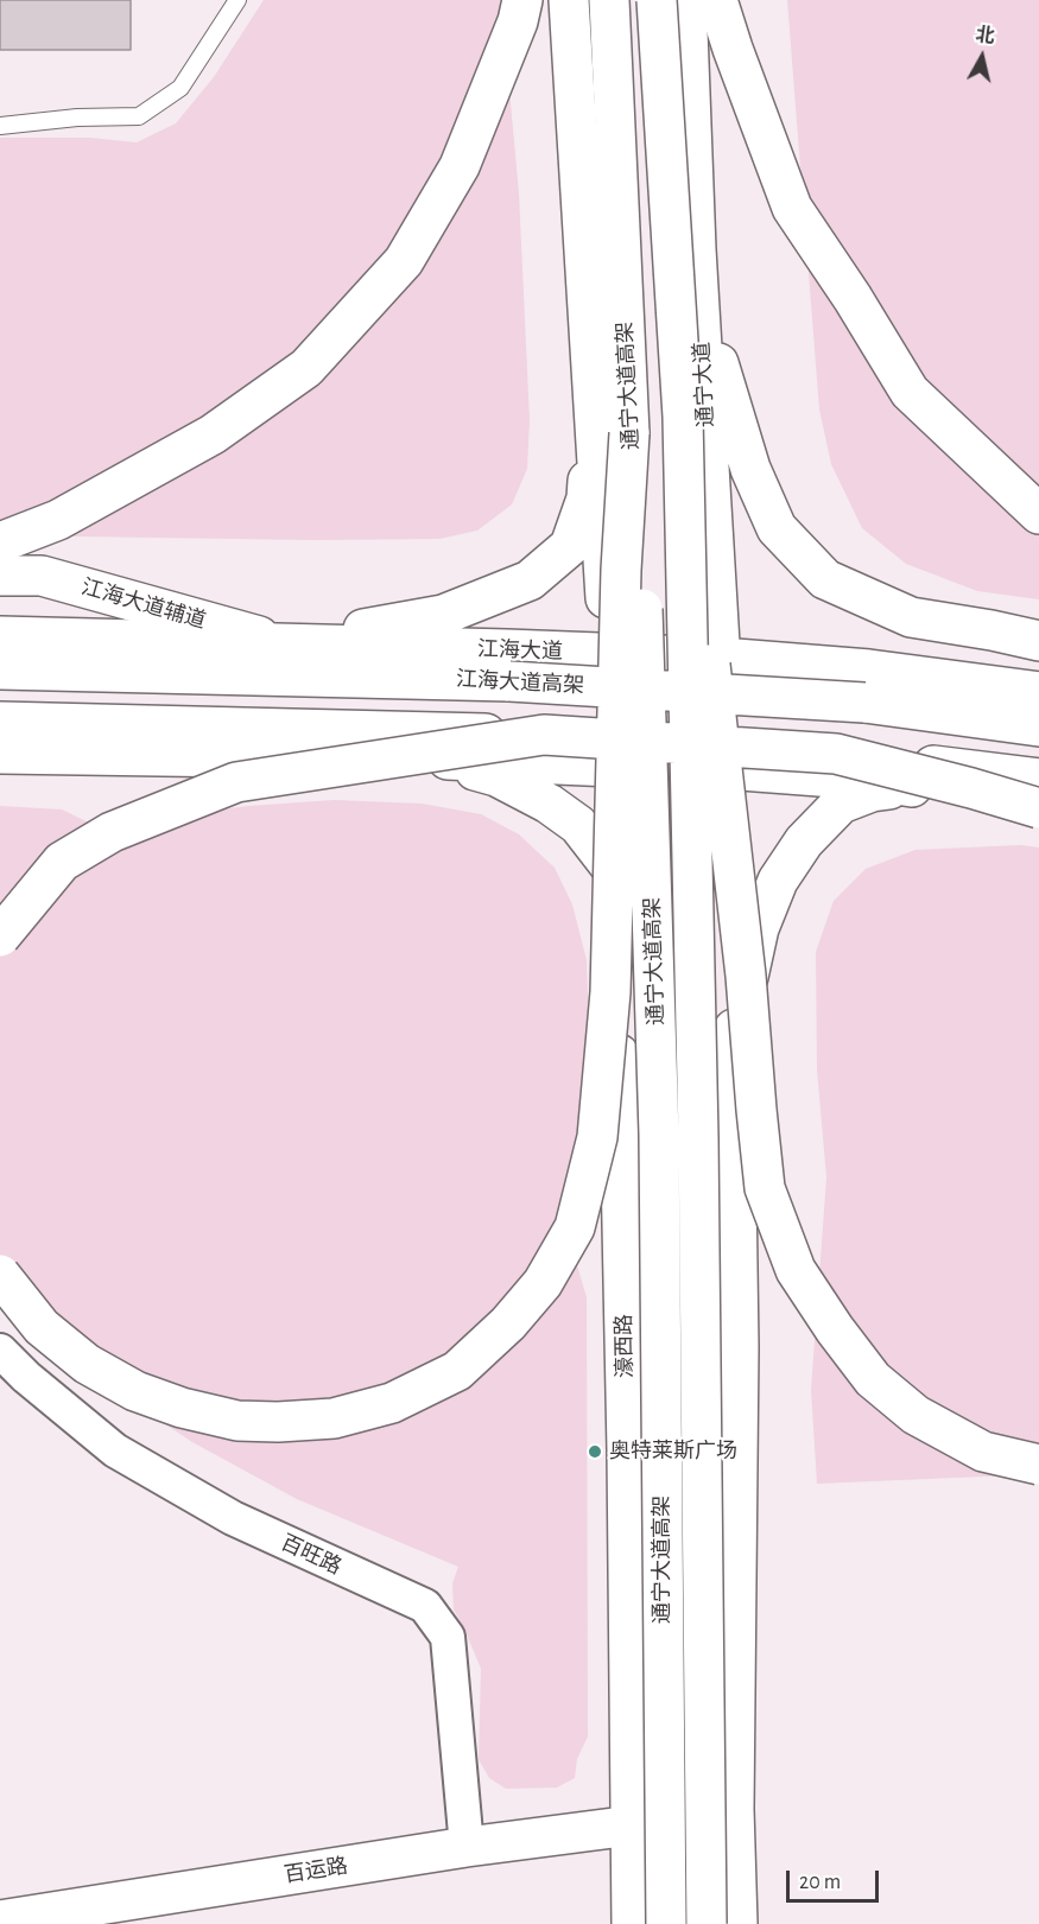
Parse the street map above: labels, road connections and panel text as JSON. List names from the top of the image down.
{
  "streets": {
    "main road": [
      "通宁大道",
      "通宁大道高架",
      "江海大道辅道",
      "江海大道",
      "江海大道高架",
      "濠西路",
      "百运路"
    ],
    "street": ["百旺路"]
  },
  "crossings": [
    ["通宁大道", "江海大道"],
    ["江海大道辅道", "江海大道"],
    ["濠西路", "百运路"],
    ["百旺路", "百运路"]
  ],
  "places": ["奥特莱斯广场"],
  "scale_bar": "20 m",
  "north": "top"
}
